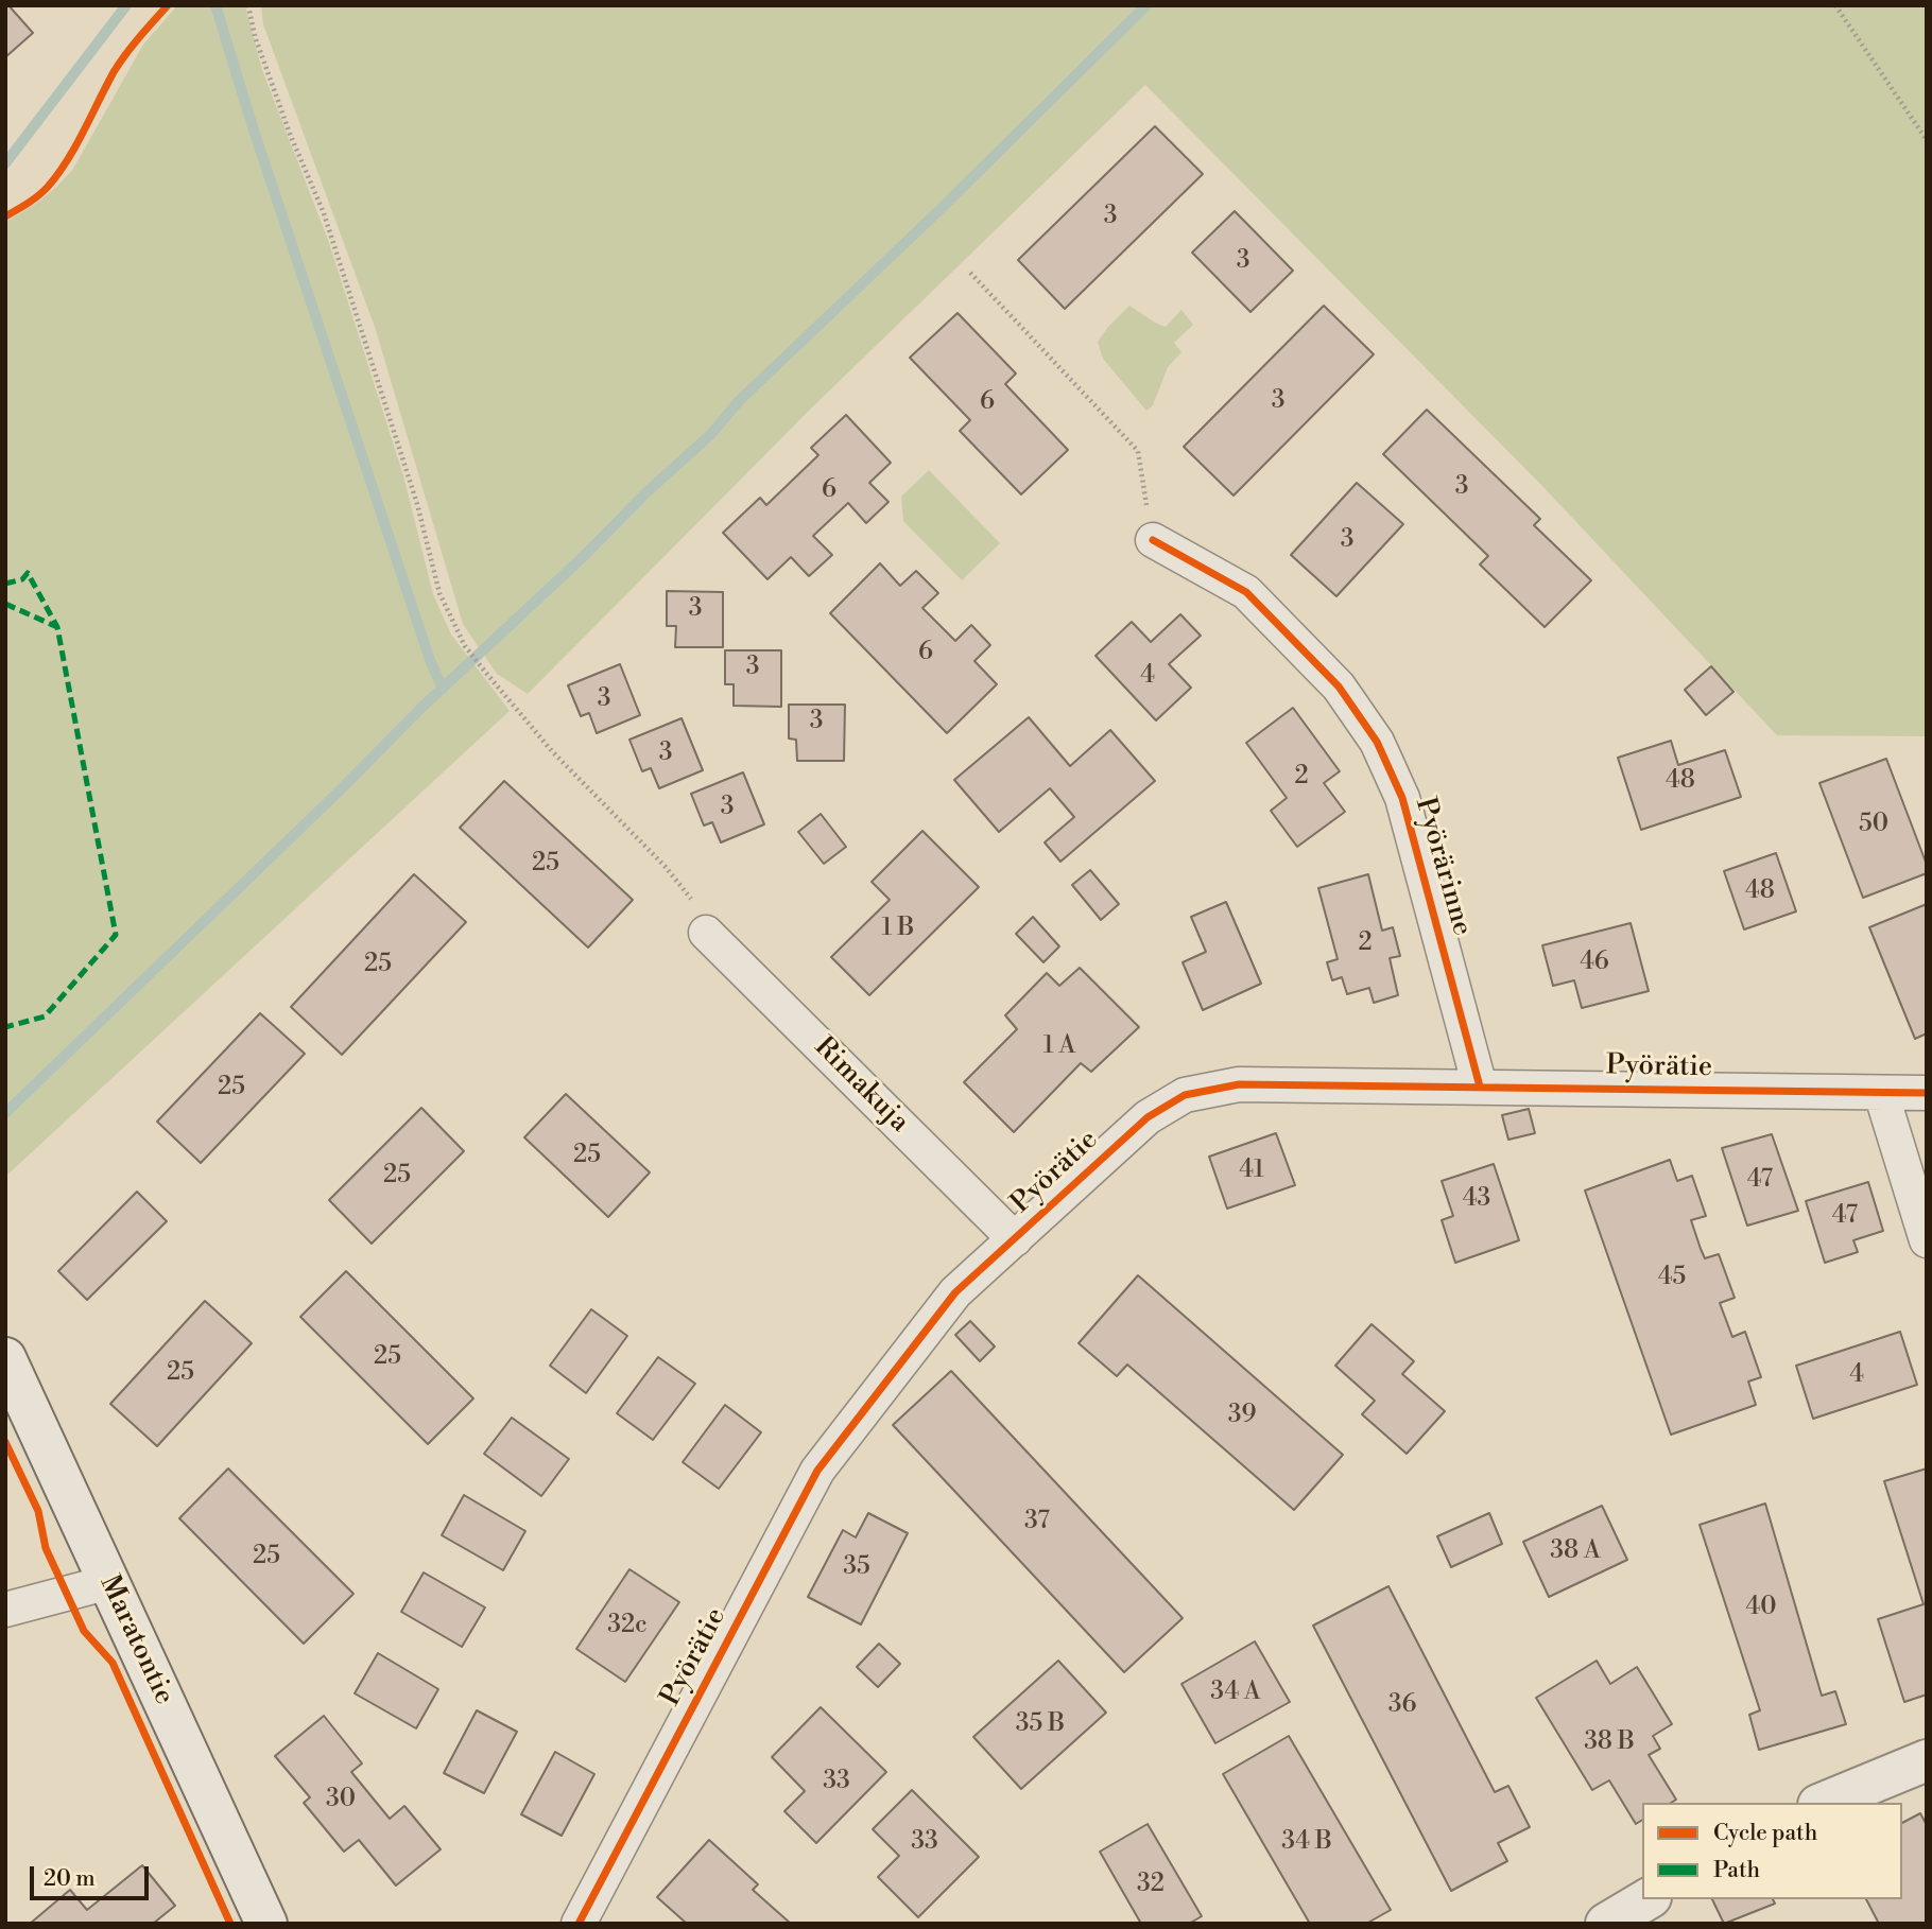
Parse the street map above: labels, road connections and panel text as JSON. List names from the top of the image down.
{
  "streets": {
    "main road": ["Maratontie"],
    "street": ["Pyörärinne", "Pyörätie", "Rimakuja"]
  },
  "crossings": [
    ["Pyörärinne", "Pyörätie"],
    ["Pyörätie", "Rimakuja"]
  ],
  "house_numbers": [
    "3",
    "3",
    "3",
    "6",
    "3",
    "6",
    "3",
    "3",
    "6",
    "3",
    "4",
    "3",
    "3",
    "3",
    "2",
    "48",
    "3",
    "50",
    "25",
    "48",
    "1 B",
    "2",
    "46",
    "25",
    "1 A",
    "25",
    "25",
    "41",
    "25",
    "47",
    "43",
    "47",
    "45",
    "25",
    "25",
    "4",
    "39",
    "37",
    "38 A",
    "25",
    "35",
    "40",
    "32c",
    "34 A",
    "36",
    "35 B",
    "38 B",
    "33",
    "30",
    "33",
    "34 B",
    "32"
  ],
  "legend": ["Cycle path", "Path"],
  "scale_bar": "20 m"
}
